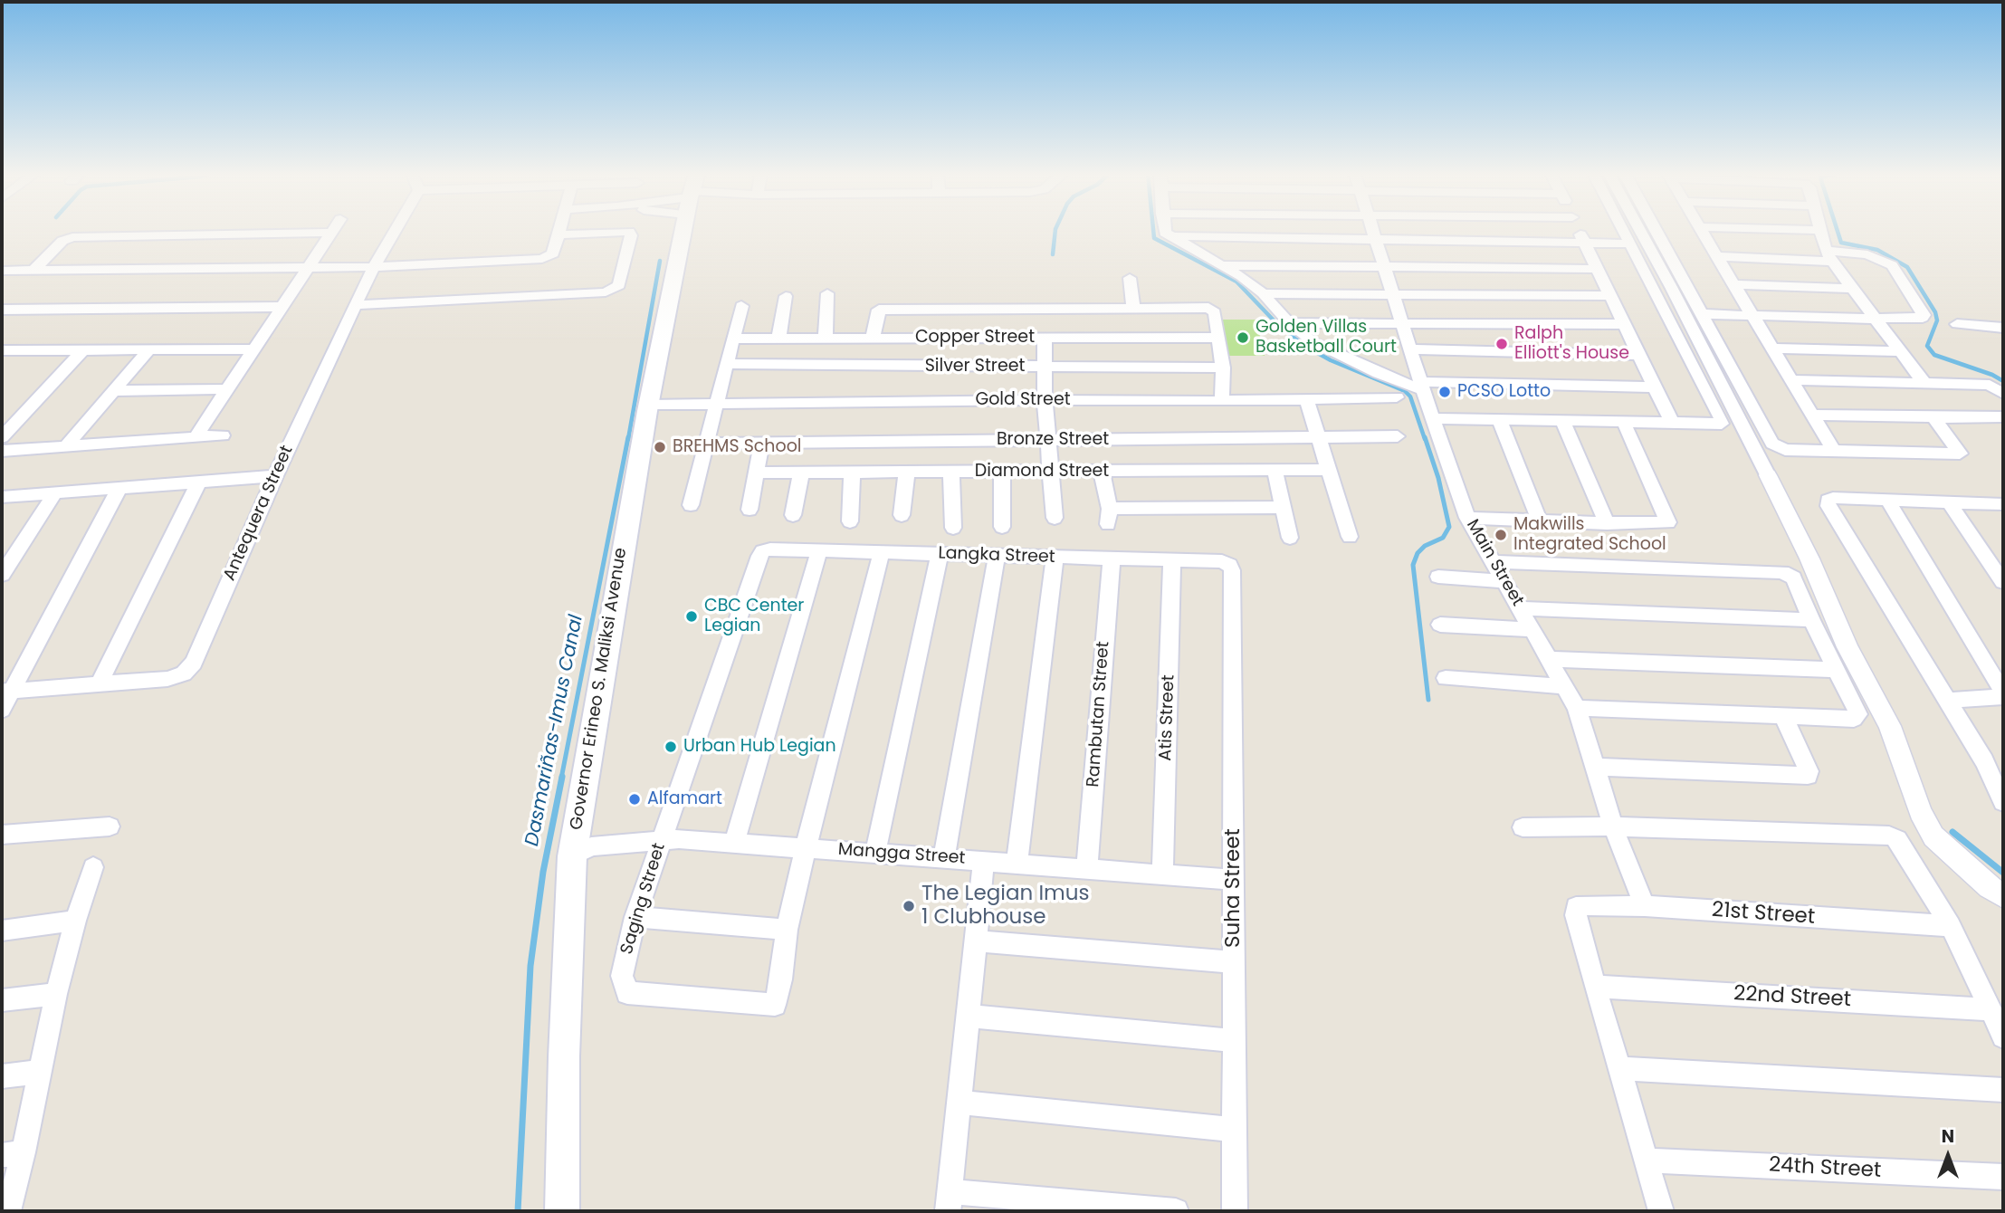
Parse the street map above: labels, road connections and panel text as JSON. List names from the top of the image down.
{
  "streets": {
    "main road": ["Governor Erineo S. Maliksi Avenue"],
    "street": [
      "Copper Street",
      "Silver Street",
      "Gold Street",
      "Bronze Street",
      "Diamond Street",
      "Antequera Street",
      "Langka Street",
      "Main Street",
      "Rambutan Street",
      "Atis Street",
      "Mangga Street",
      "Suha Street",
      "Saging Street",
      "21st Street",
      "22nd Street",
      "24th Street"
    ]
  },
  "crossings": [
    ["Gold Street", "Governor Erineo S. Maliksi Avenue"],
    ["Langka Street", "Rambutan Street"],
    ["Langka Street", "Atis Street"],
    ["Langka Street", "Suha Street"],
    ["Langka Street", "Saging Street"],
    ["Main Street", "21st Street"],
    ["Governor Erineo S. Maliksi Avenue", "Mangga Street"],
    ["Rambutan Street", "Mangga Street"],
    ["Atis Street", "Mangga Street"],
    ["Mangga Street", "Suha Street"],
    ["Mangga Street", "Saging Street"],
    ["21st Street", "22nd Street"]
  ],
  "water": ["Dasmariñas-Imus Canal"],
  "places": [
    "Golden Villas Basketball Court",
    "Ralph Elliott's House",
    "PCSO Lotto",
    "BREHMS School",
    "Makwills Integrated School",
    "CBC Center Legian",
    "Urban Hub Legian",
    "Alfamart",
    "The Legian Imus 1 Clubhouse"
  ],
  "north": "top"
}
